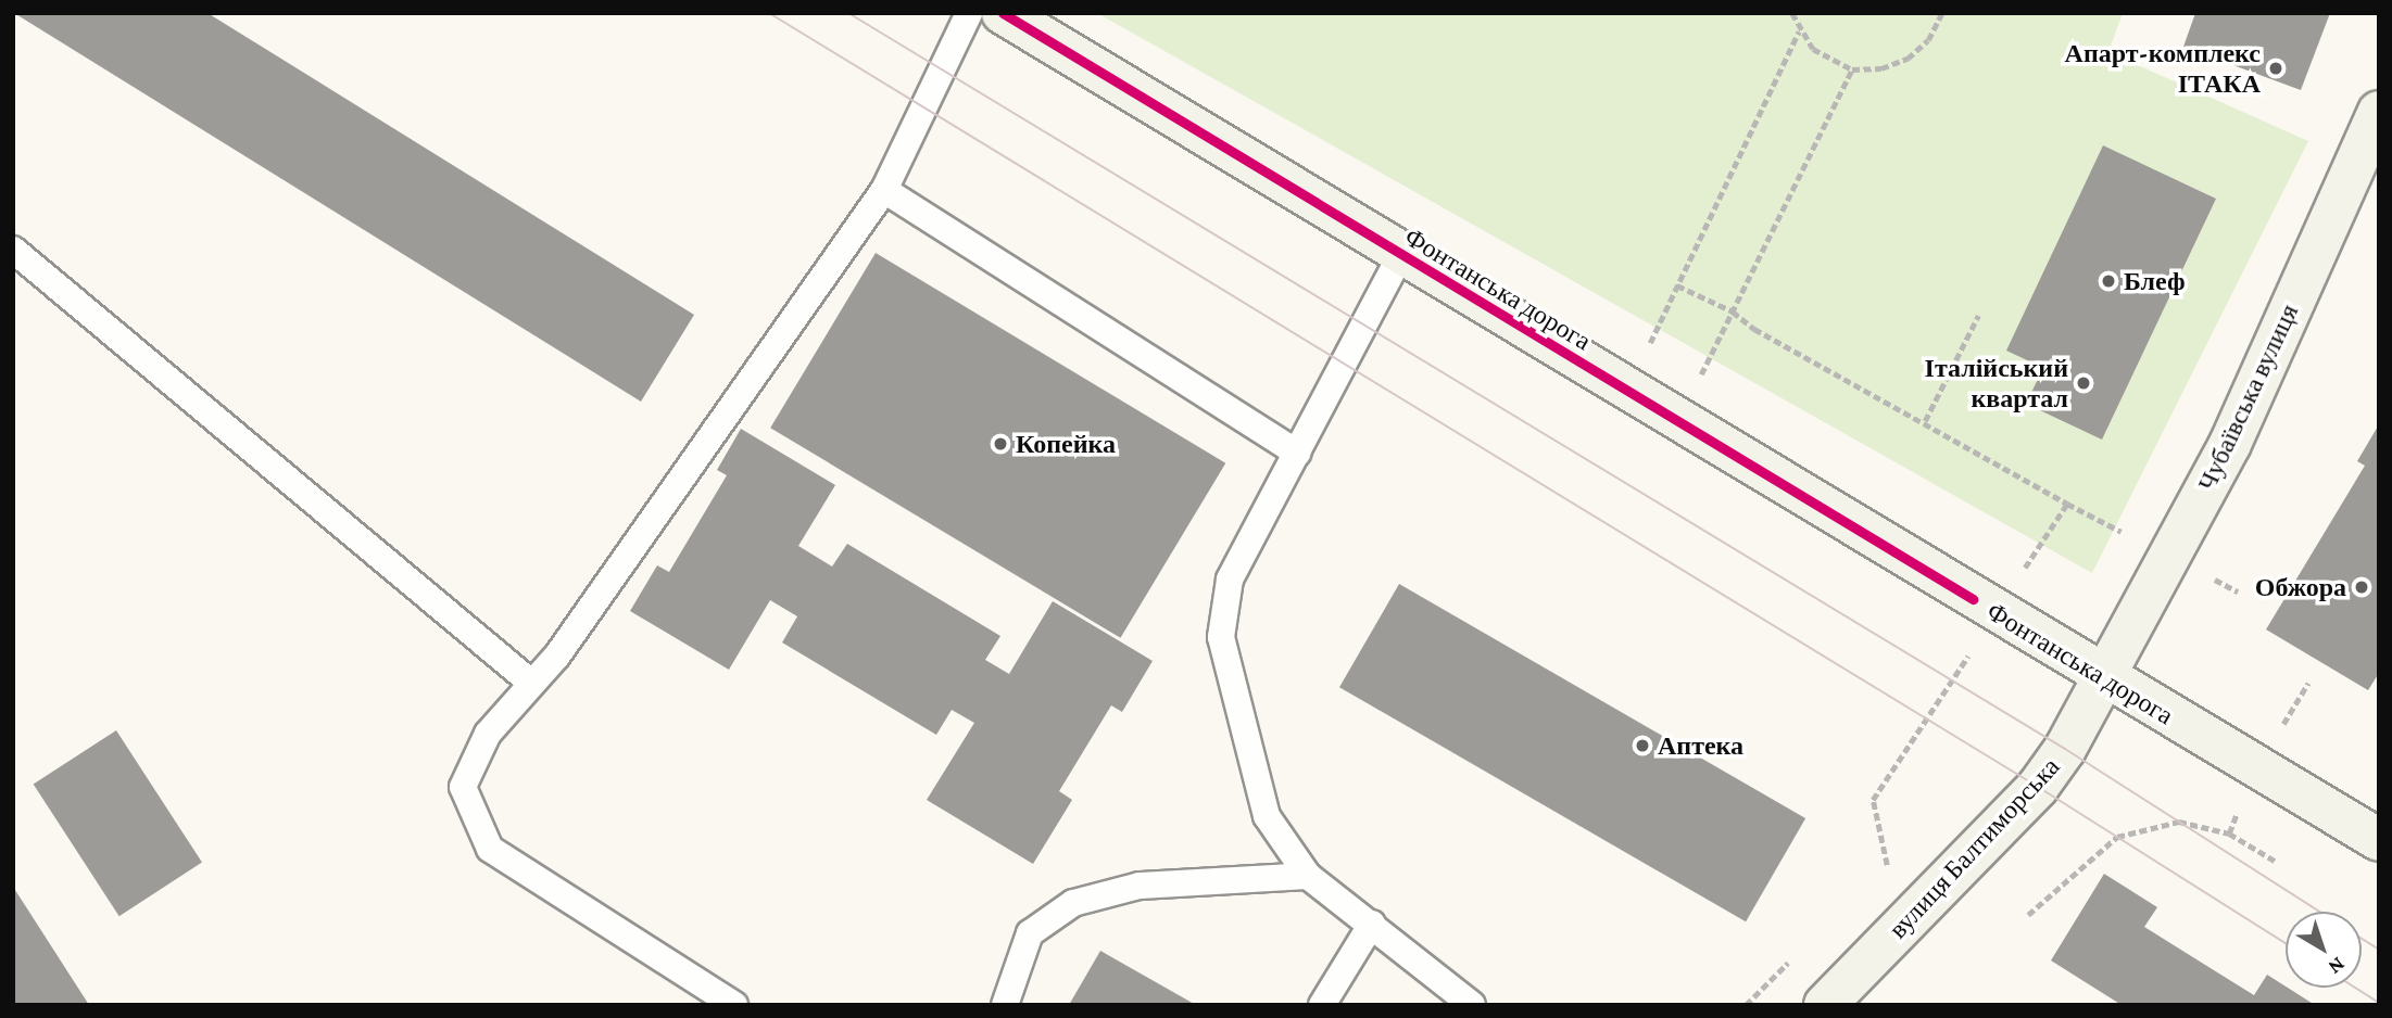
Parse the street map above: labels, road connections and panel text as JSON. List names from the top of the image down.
{
  "streets": {
    "main road": ["Фонтанська дорога", "Чубаївська вулиця", "вулиця Балтиморська"]
  },
  "crossings": [
    ["Фонтанська дорога", "Чубаївська вулиця"],
    ["Фонтанська дорога", "вулиця Балтиморська"],
    ["Чубаївська вулиця", "вулиця Балтиморська"]
  ],
  "places": [
    "Апарт-комплекс ІТАКА",
    "Блеф",
    "Італійський квартал",
    "Копейка",
    "Обжора",
    "Аптека"
  ],
  "north": "bottom right"
}
